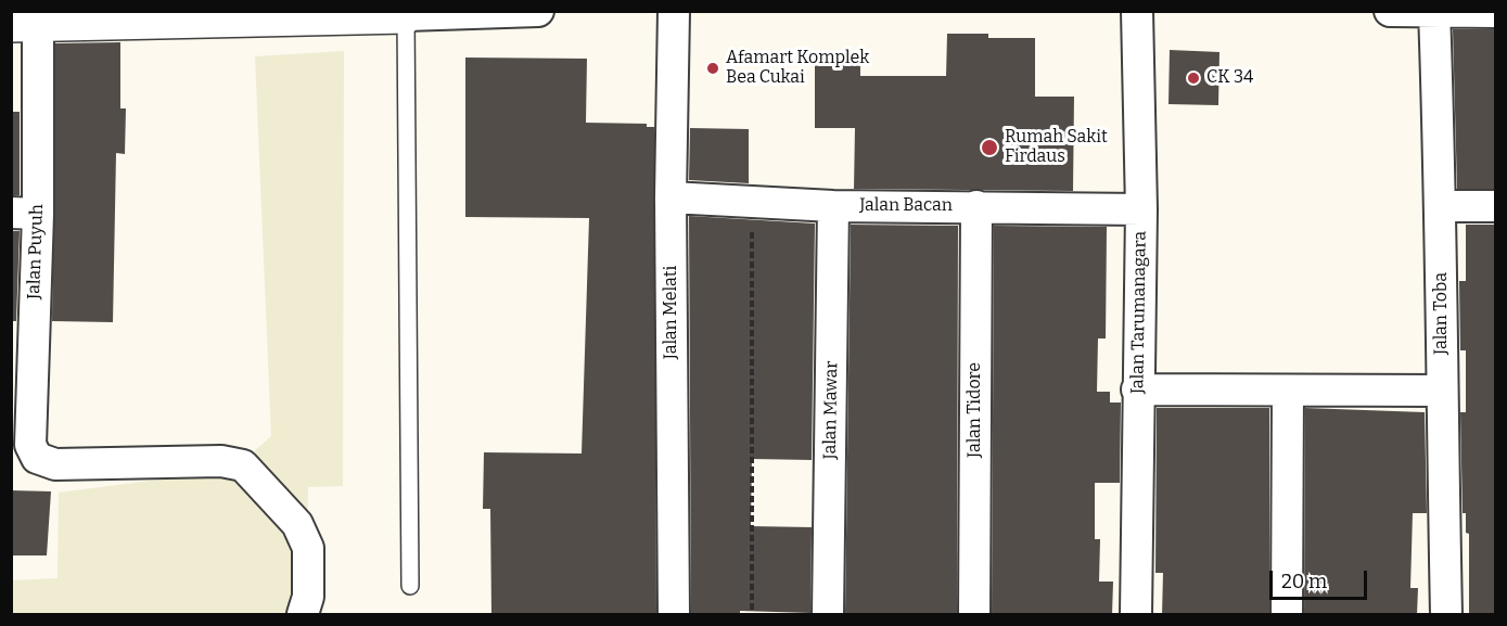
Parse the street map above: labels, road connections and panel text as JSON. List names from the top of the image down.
{
  "streets": {
    "street": [
      "Jalan Bacan",
      "Jalan Puyuh",
      "Jalan Melati",
      "Jalan Tarumanagara",
      "Jalan Toba",
      "Jalan Mawar",
      "Jalan Tidore"
    ]
  },
  "crossings": [
    ["Jalan Bacan", "Jalan Melati"],
    ["Jalan Bacan", "Jalan Tarumanagara"],
    ["Jalan Bacan", "Jalan Mawar"],
    ["Jalan Bacan", "Jalan Tidore"]
  ],
  "places": ["Afamart Komplek Bea Cukai", "CK 34", "Rumah Sakit Firdaus"],
  "scale_bar": "20 m"
}
